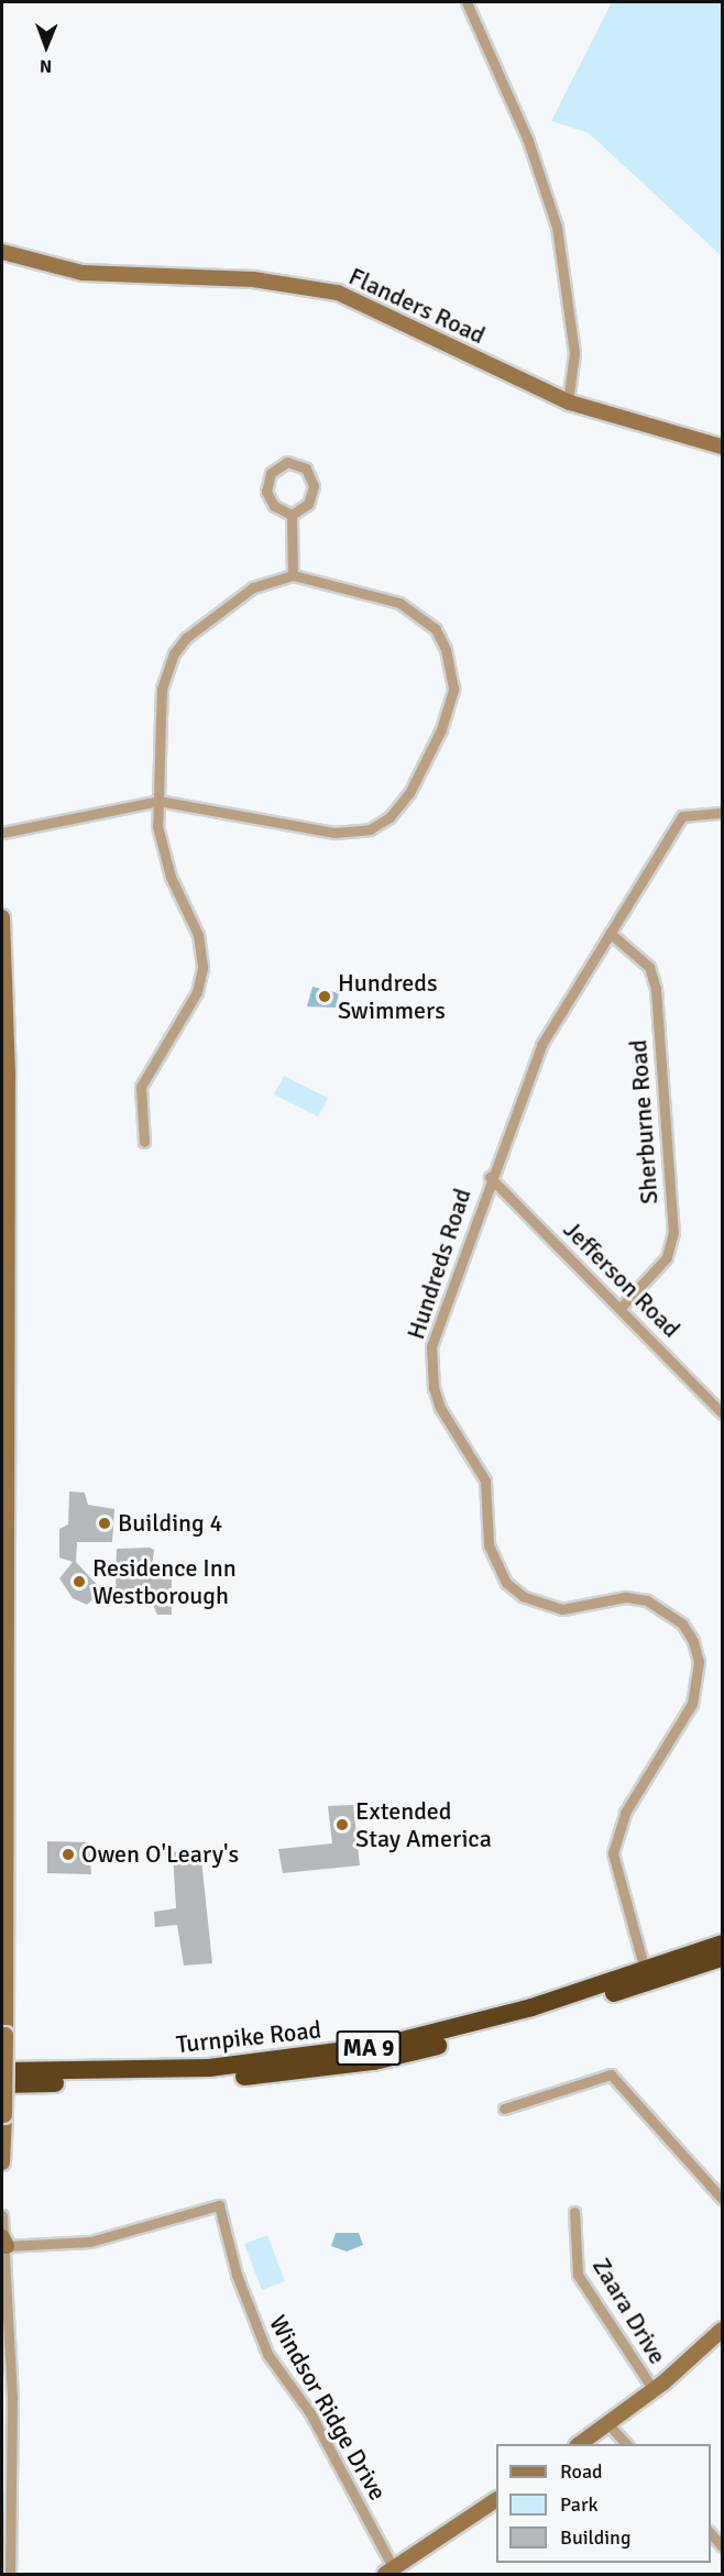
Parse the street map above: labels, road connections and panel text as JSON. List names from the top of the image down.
{
  "streets": {
    "highway": ["Turnpike Road", "MA 9"],
    "street": [
      "Flanders Road",
      "Sherburne Road",
      "Hundreds Road",
      "Jefferson Road",
      "Zaara Drive",
      "Windsor Ridge Drive"
    ]
  },
  "crossings": [
    ["Sherburne Road", "Hundreds Road"],
    ["Sherburne Road", "Jefferson Road"],
    ["Hundreds Road", "Jefferson Road"],
    ["Hundreds Road", "Turnpike Road"]
  ],
  "places": [
    "Hundreds Swimmers",
    "Building 4",
    "Residence Inn Westborough",
    "Extended Stay America",
    "Owen O'Leary's"
  ],
  "legend": ["Road", "Park", "Building"],
  "north": "bottom"
}
